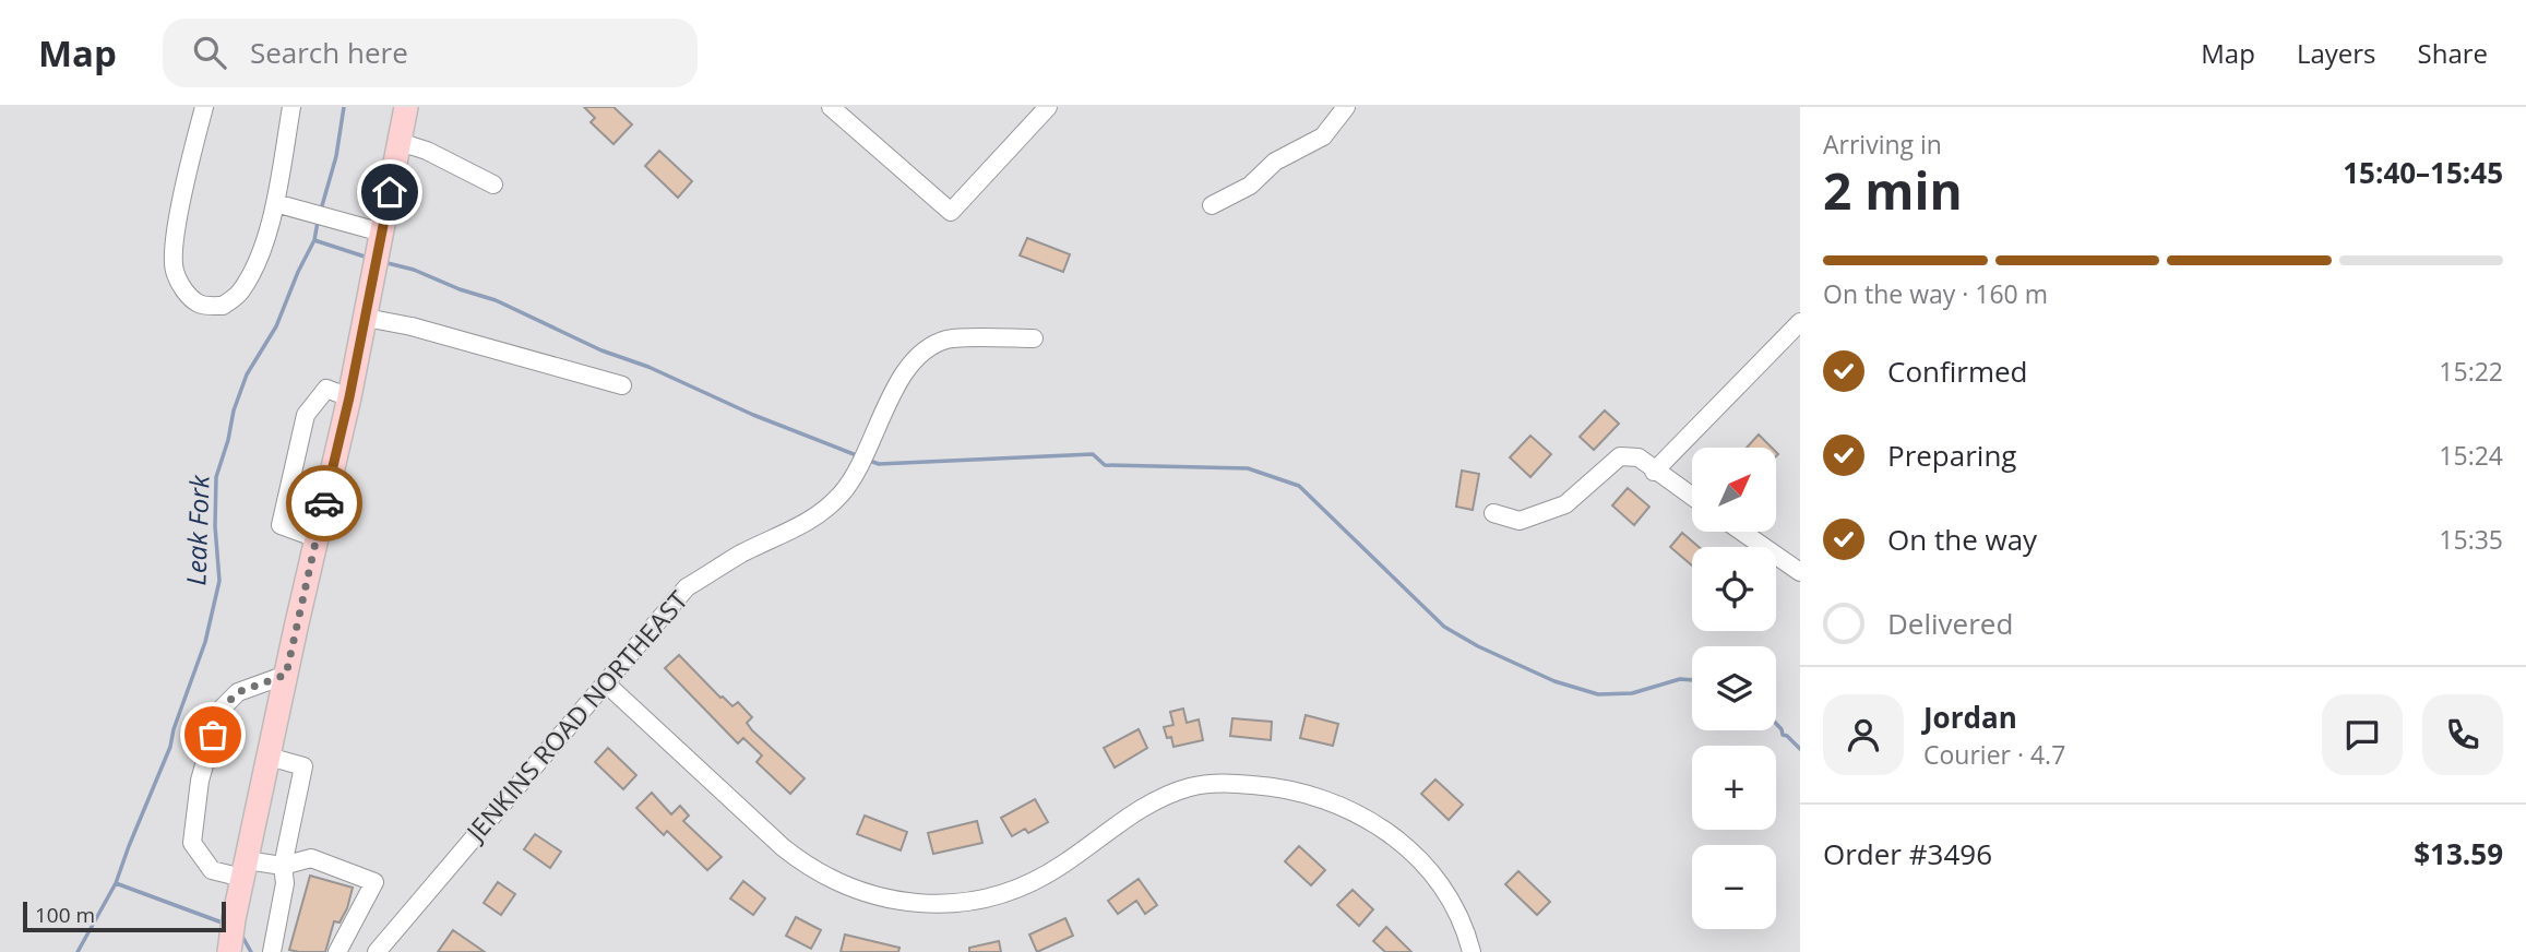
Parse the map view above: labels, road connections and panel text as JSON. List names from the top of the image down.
{
  "streets": {
    "street": ["JENKINS ROAD NORTHEAST"]
  },
  "water": ["Leak Fork"],
  "scale_bar": "100 m",
  "north": "top right",
  "page": {
    "header": "Map",
    "search": "Search here",
    "nav": ["Map", "Layers", "Share"],
    "heading": ["2 min", "Arriving in", "15:40–15:45"],
    "panel": [
      "Jordan",
      "Courier · 4.7",
      "Order #3496",
      "$13.59"
    ],
    "bar": "On the way · 160 m",
    "list": [
      ["Confirmed", "15:22"],
      ["Preparing", "15:24"],
      ["On the way", "15:35"],
      "Delivered"
    ],
    "map_buttons": ["+", "−"],
    "scale": "100 m"
  }
}
